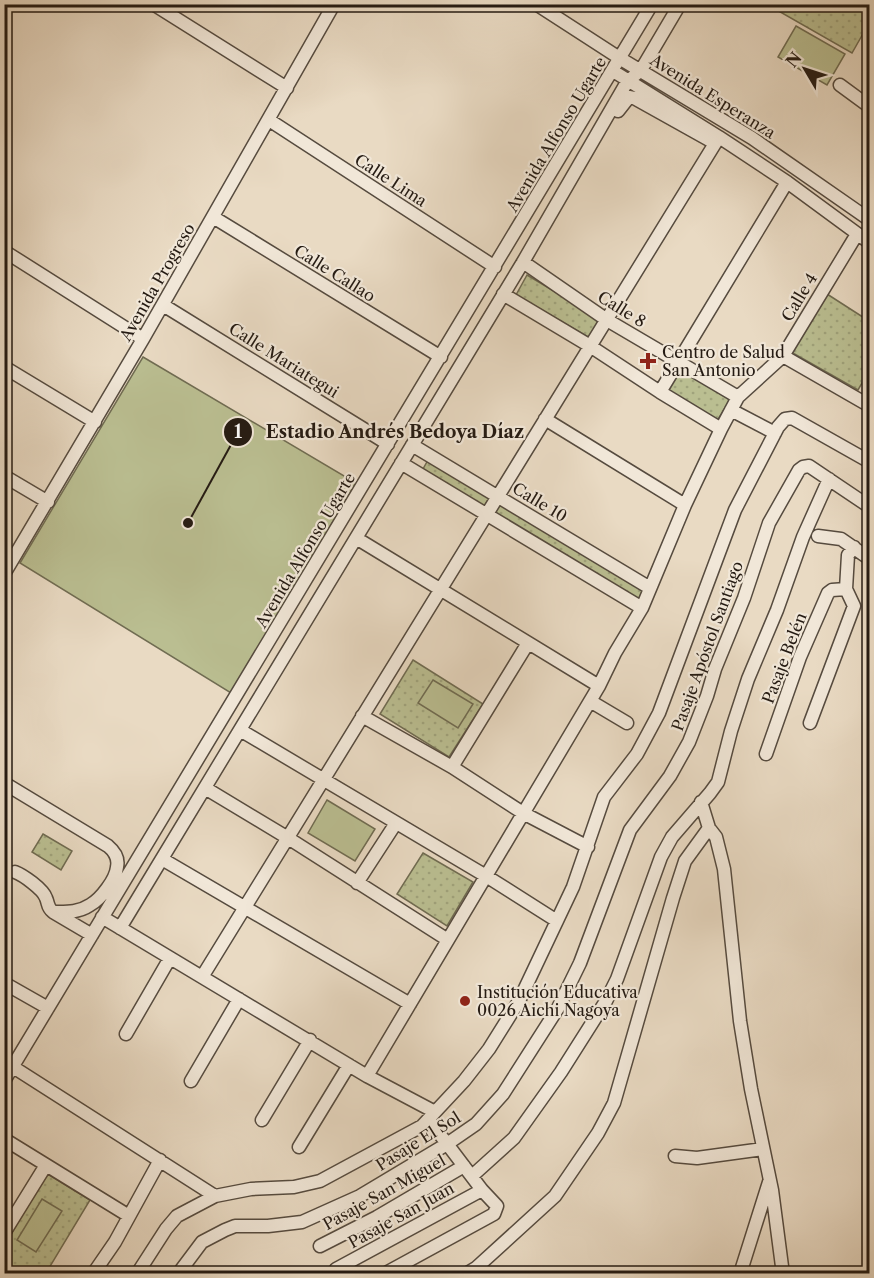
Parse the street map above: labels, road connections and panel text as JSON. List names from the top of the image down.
{
  "streets": {
    "street": [
      "Avenida Esperanza",
      "Avenida Alfonso Ugarte",
      "Calle Lima",
      "Calle Callao",
      "Avenida Progreso",
      "Calle 4",
      "Calle 8",
      "Calle Mariategui",
      "Calle 10",
      "Pasaje Apóstol Santiago",
      "Pasaje Belén",
      "Pasaje El Sol",
      "Pasaje San Miguel",
      "Pasaje San Juan"
    ]
  },
  "crossings": [
    ["Avenida Esperanza", "Avenida Alfonso Ugarte"],
    ["Avenida Alfonso Ugarte", "Calle Lima"],
    ["Avenida Alfonso Ugarte", "Calle Callao"],
    ["Avenida Alfonso Ugarte", "Calle Mariategui"],
    ["Calle Lima", "Avenida Progreso"],
    ["Calle Callao", "Avenida Progreso"],
    ["Avenida Progreso", "Calle Mariategui"],
    ["Calle 4", "Calle 8"],
    ["Calle 4", "Calle 10"],
    ["Pasaje Apóstol Santiago", "Pasaje El Sol"]
  ],
  "places": {
    "health": ["Centro de Salud San Antonio"],
    "other": ["Estadio Andrés Bedoya Díaz", "Institución Educativa 0026 Aichi Nagoya"]
  },
  "north": "top left"
}
